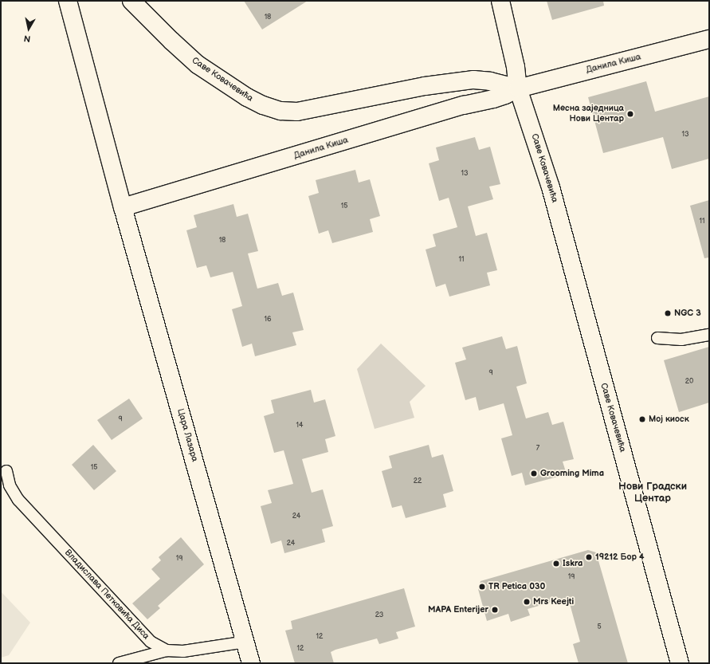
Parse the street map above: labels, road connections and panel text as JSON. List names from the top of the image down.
{
  "streets": {
    "street": ["Данила Киша", "Саве Ковачевића", "Цара Лазара"],
    "lane": ["Владислава Петковића Диса"]
  },
  "crossings": [
    ["Данила Киша", "Саве Ковачевића"],
    ["Данила Киша", "Цара Лазара"],
    ["Цара Лазара", "Владислава Петковића Диса"]
  ],
  "districts": ["Нови Градски Центар"],
  "places": [
    "Месна заједница Нови Центар",
    "NGC 3",
    "Мој киоск",
    "Grooming Mima",
    "19212 Бор 4",
    "Iskra",
    "TR Petica 030",
    "Mrs Keejti",
    "MAPA Enterijer"
  ],
  "house_numbers": [
    "18",
    "13",
    "13",
    "15",
    "11",
    "18",
    "11",
    "16",
    "9",
    "20",
    "9",
    "14",
    "7",
    "15",
    "22",
    "24",
    "24",
    "19",
    "19",
    "23",
    "5",
    "12",
    "12"
  ],
  "north": "bottom"
}
